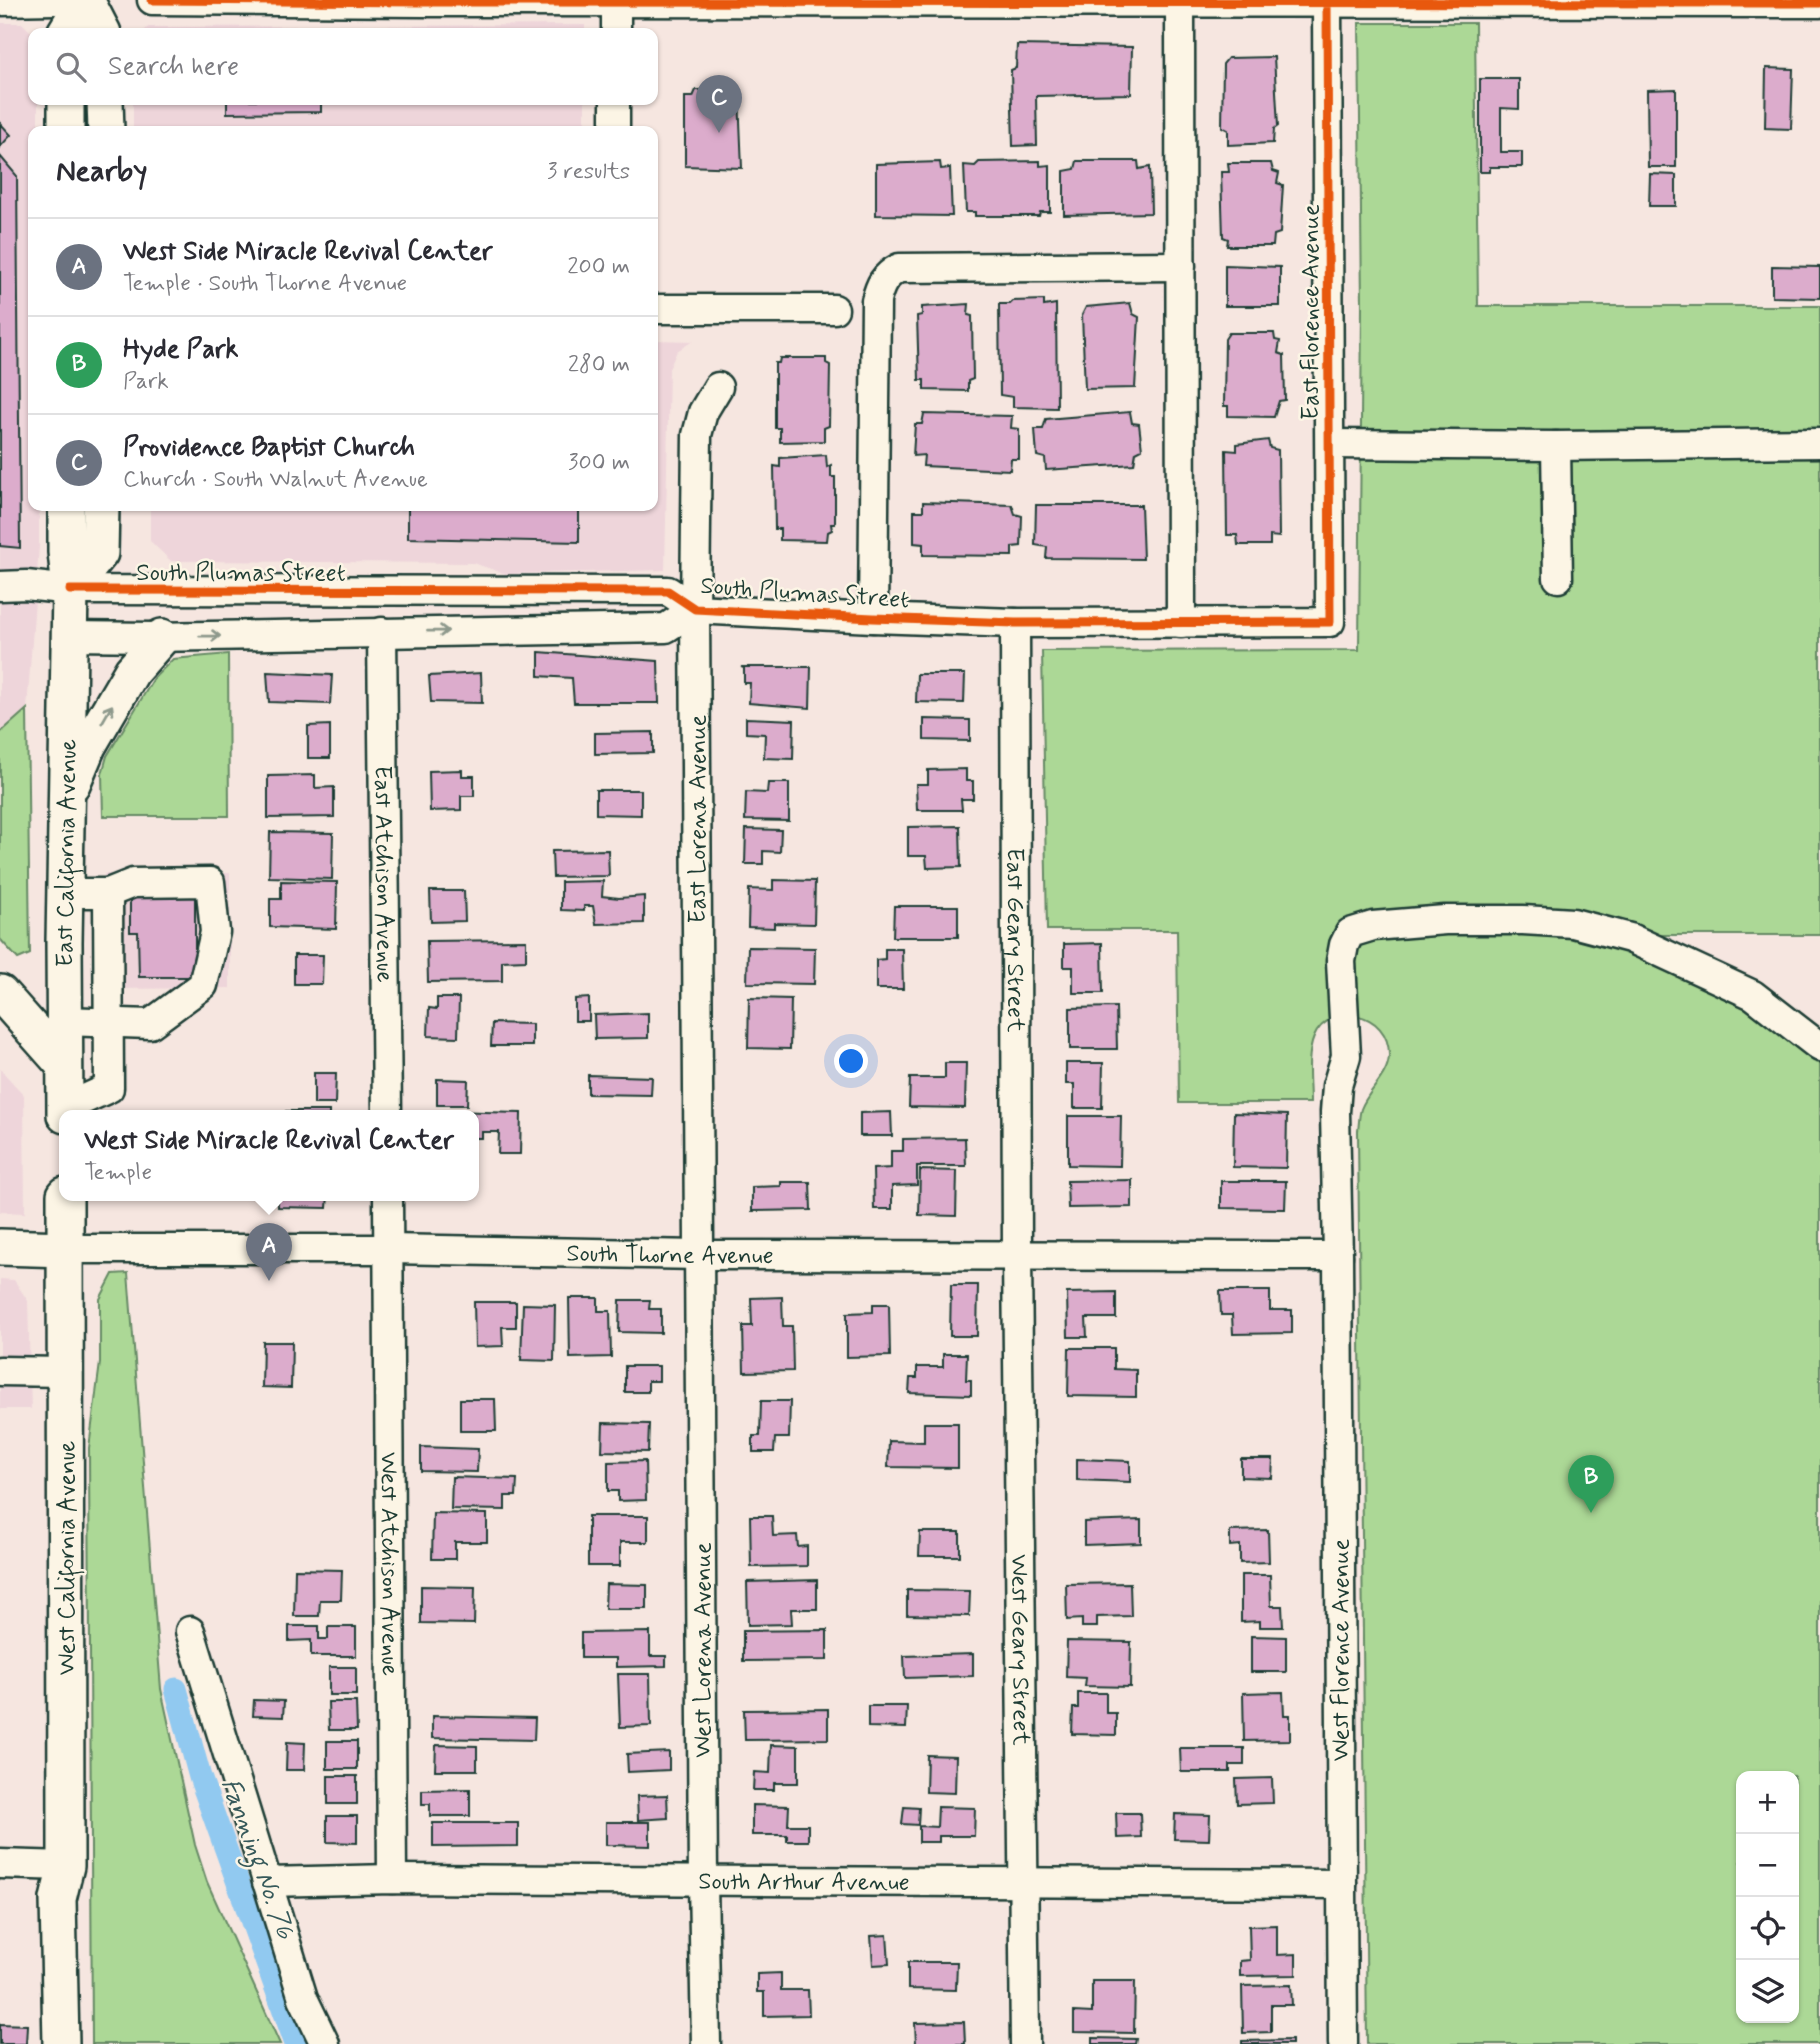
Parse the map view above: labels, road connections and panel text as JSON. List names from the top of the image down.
{
  "streets": {
    "main road": ["East California Avenue", "South Thorne Avenue", "West California Avenue"],
    "street": [
      "East Florence Avenue",
      "South Plumas Street",
      "East Lorena Avenue",
      "East Atchison Avenue",
      "East Geary Street",
      "West Atchison Avenue",
      "West Lorena Avenue",
      "West Geary Street",
      "West Florence Avenue",
      "South Arthur Avenue"
    ]
  },
  "crossings": [
    ["East Florence Avenue", "South Plumas Street"],
    ["South Plumas Street", "East Lorena Avenue"],
    ["South Plumas Street", "East California Avenue"],
    ["South Plumas Street", "East Atchison Avenue"],
    ["South Plumas Street", "East Geary Street"],
    ["East Lorena Avenue", "South Thorne Avenue"],
    ["East Lorena Avenue", "West Lorena Avenue"],
    ["East Geary Street", "South Thorne Avenue"],
    ["East Geary Street", "West Geary Street"],
    ["South Thorne Avenue", "West California Avenue"],
    ["South Thorne Avenue", "West Atchison Avenue"],
    ["South Thorne Avenue", "West Lorena Avenue"],
    ["South Thorne Avenue", "West Geary Street"],
    ["South Thorne Avenue", "West Florence Avenue"],
    ["West Atchison Avenue", "South Arthur Avenue"],
    ["West Lorena Avenue", "South Arthur Avenue"],
    ["West Geary Street", "South Arthur Avenue"],
    ["West Florence Avenue", "South Arthur Avenue"]
  ],
  "water": ["Fanning No. 76"],
  "page": {
    "search": "Search here",
    "pins": ["C", "A", "B"],
    "heading": ["Nearby", "3 results"],
    "list": [
      {
        "mark": "A",
        "name": "West Side Miracle Revival Center",
        "note": "Temple · South Thorne Avenue",
        "value": "200 m"
      },
      {
        "mark": "B",
        "name": "Hyde Park",
        "note": "Park",
        "value": "280 m"
      },
      {
        "mark": "C",
        "name": "Providence Baptist Church",
        "note": "Church · South Walnut Avenue",
        "value": "300 m"
      }
    ],
    "popup": ["West Side Miracle Revival Center", "Temple"],
    "map_buttons": ["+", "−"]
  }
}
